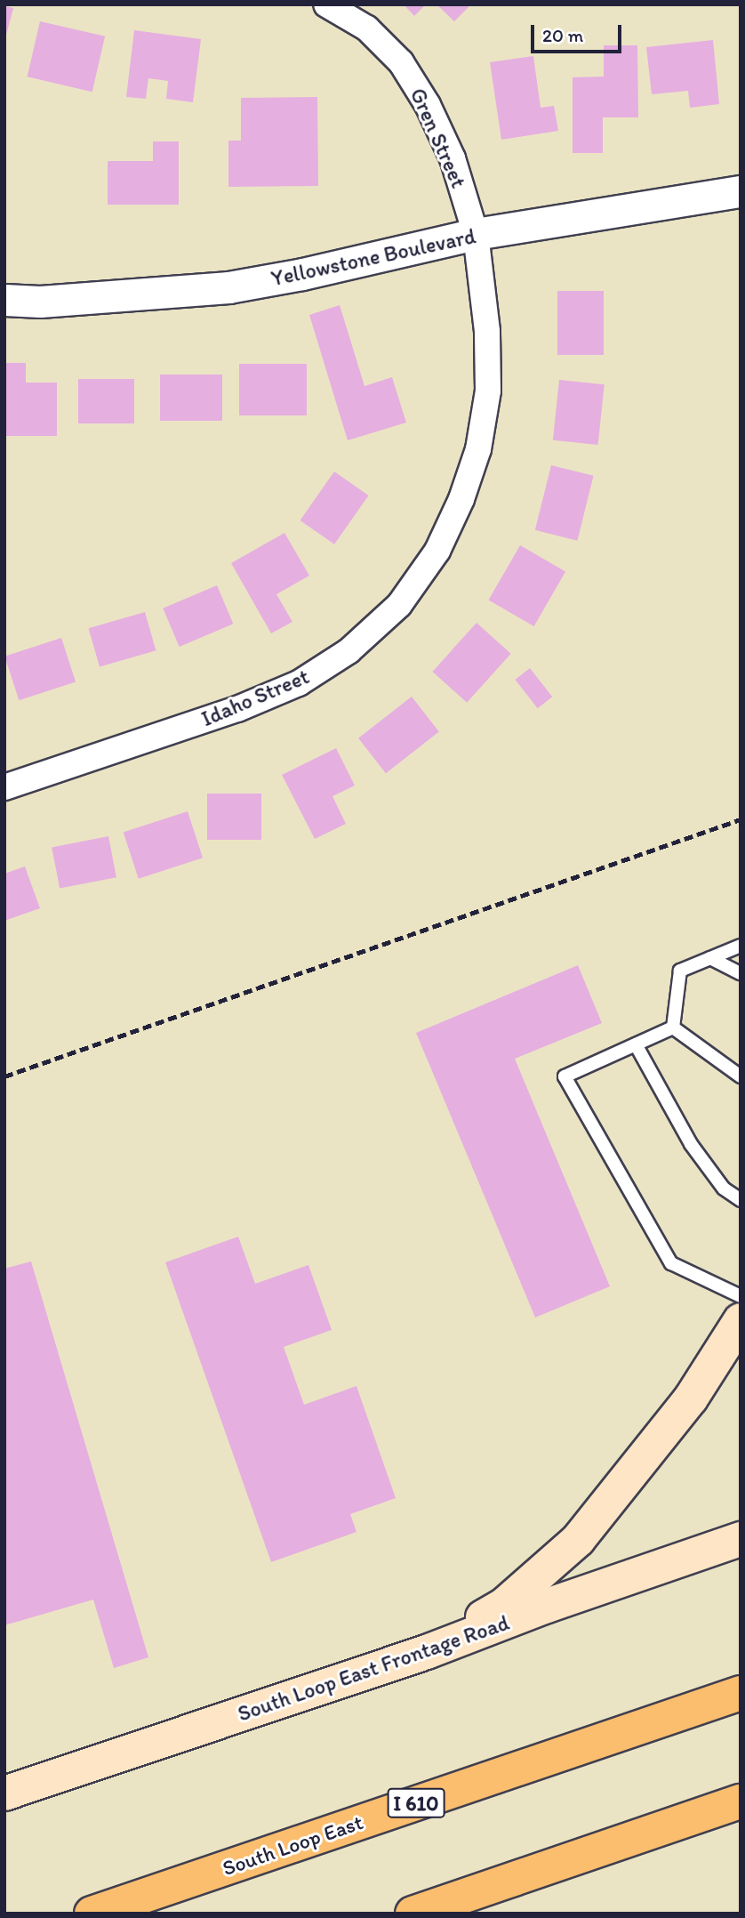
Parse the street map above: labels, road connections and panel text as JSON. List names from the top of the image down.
{
  "streets": {
    "highway": ["I 610", "South Loop East"],
    "main road": ["South Loop East Frontage Road"],
    "street": ["Gren Street", "Yellowstone Boulevard", "Idaho Street"]
  },
  "crossings": [
    ["Gren Street", "Yellowstone Boulevard"],
    ["Gren Street", "Idaho Street"],
    ["Yellowstone Boulevard", "Idaho Street"]
  ],
  "scale_bar": "20 m"
}
